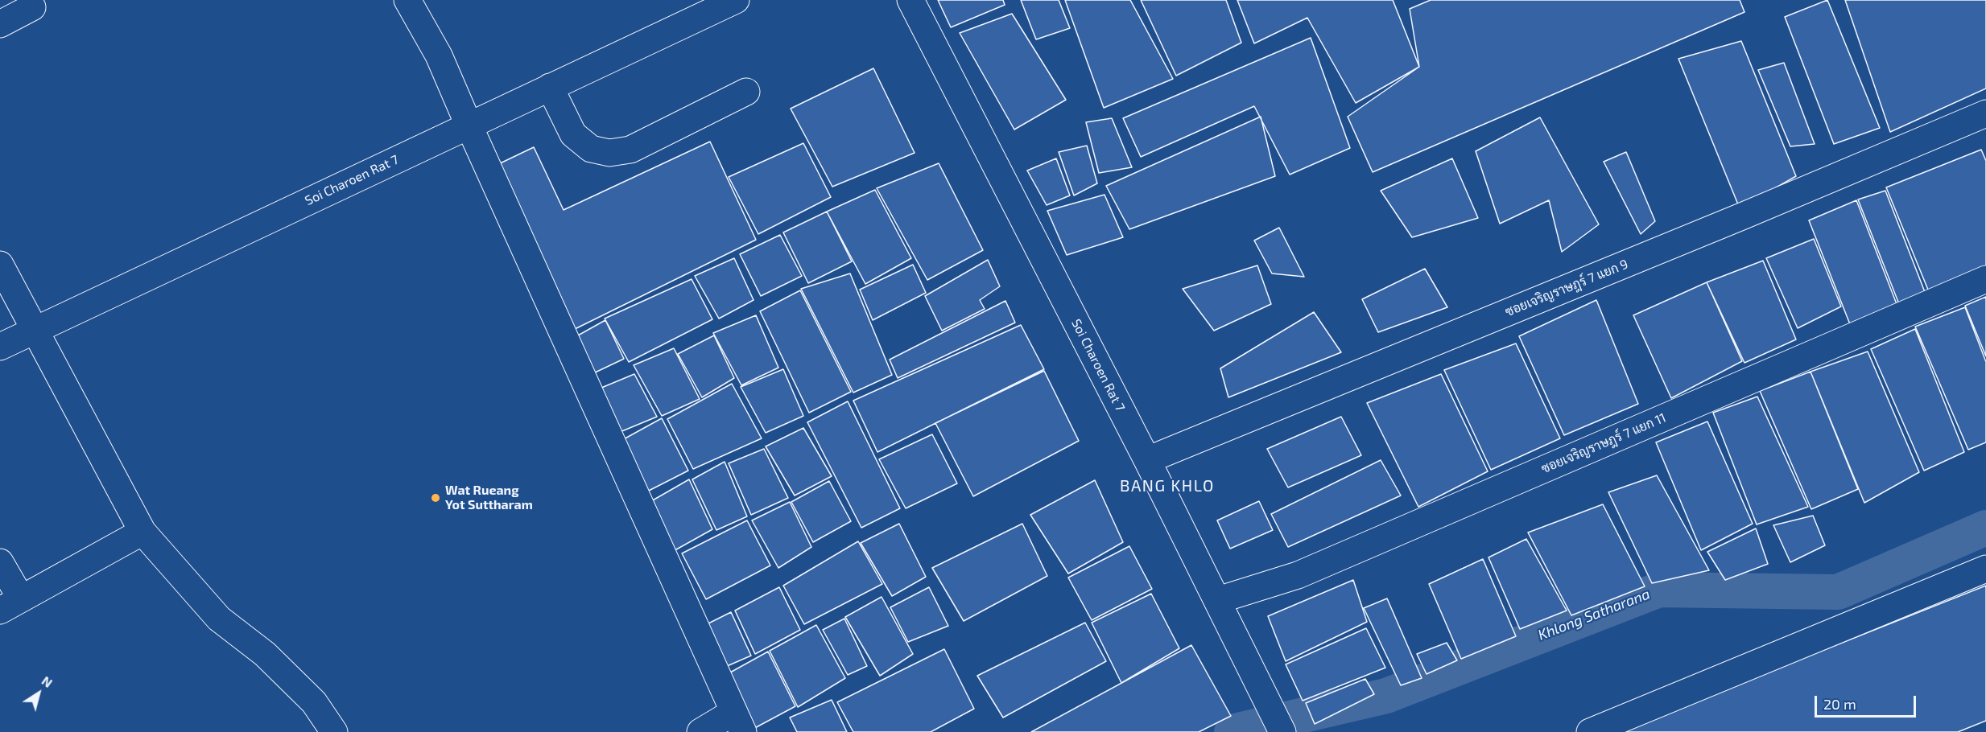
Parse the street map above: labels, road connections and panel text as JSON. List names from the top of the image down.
{
  "streets": {
    "street": ["Soi Charoen Rat 7", "ซอยเจริญราษฎร์ 7 แยก 9", "ซอยเจริญราษฎร์ 7 แยก 11"]
  },
  "crossings": [
    ["Soi Charoen Rat 7", "ซอยเจริญราษฎร์ 7 แยก 9"],
    ["Soi Charoen Rat 7", "ซอยเจริญราษฎร์ 7 แยก 11"]
  ],
  "districts": ["BANG KHLO"],
  "water": ["Khlong Satharana"],
  "places": ["Wat Rueang Yot Suttharam"],
  "scale_bar": "20 m",
  "north": "top right"
}
